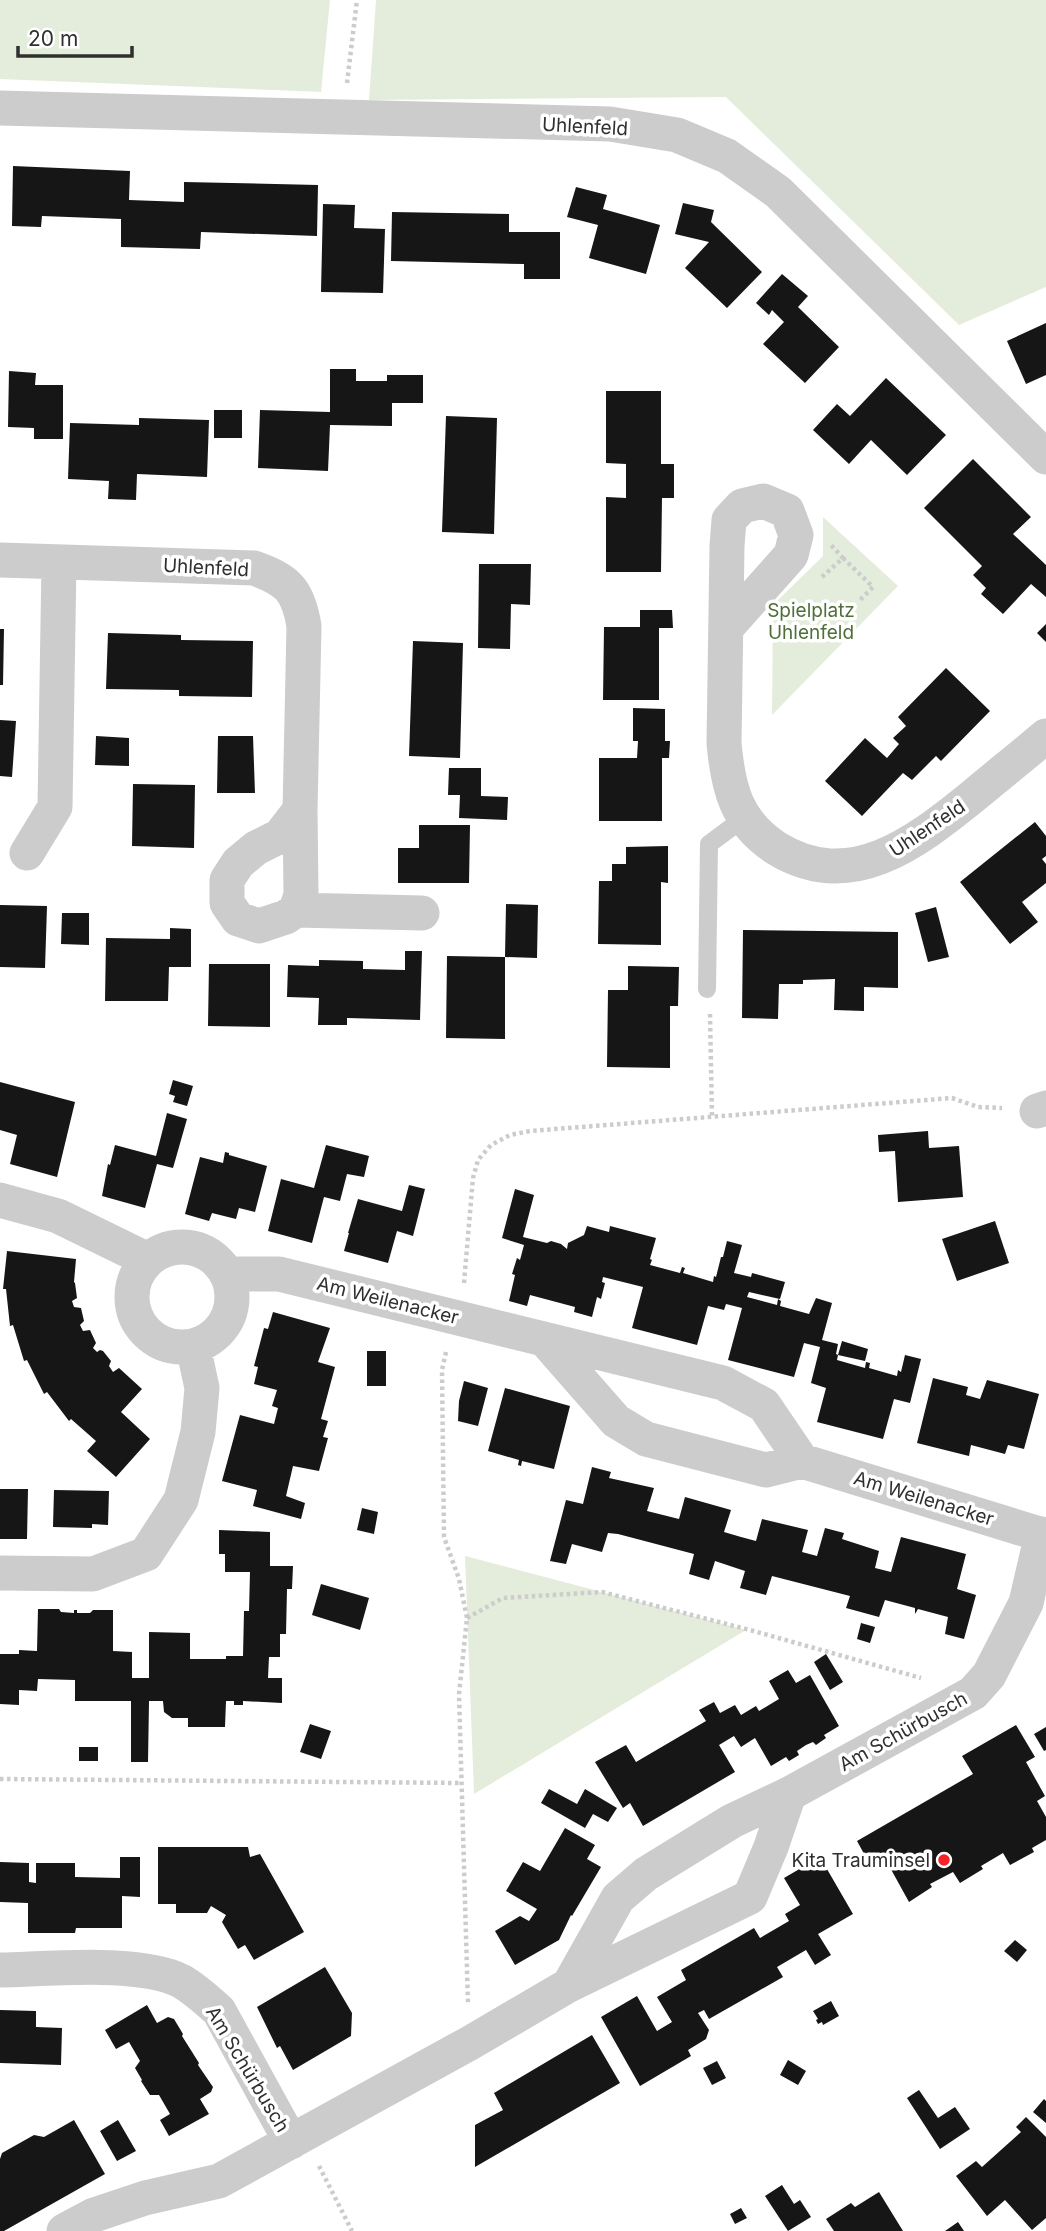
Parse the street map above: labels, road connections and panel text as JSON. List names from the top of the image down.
{
  "streets": {
    "street": ["Uhlenfeld", "Am Weilenacker", "Am Schürbusch"]
  },
  "crossings": [
    ["Am Weilenacker", "Am Schürbusch"]
  ],
  "parks": ["Spielplatz Uhlenfeld"],
  "places": ["Kita Trauminsel"],
  "scale_bar": "20 m"
}
